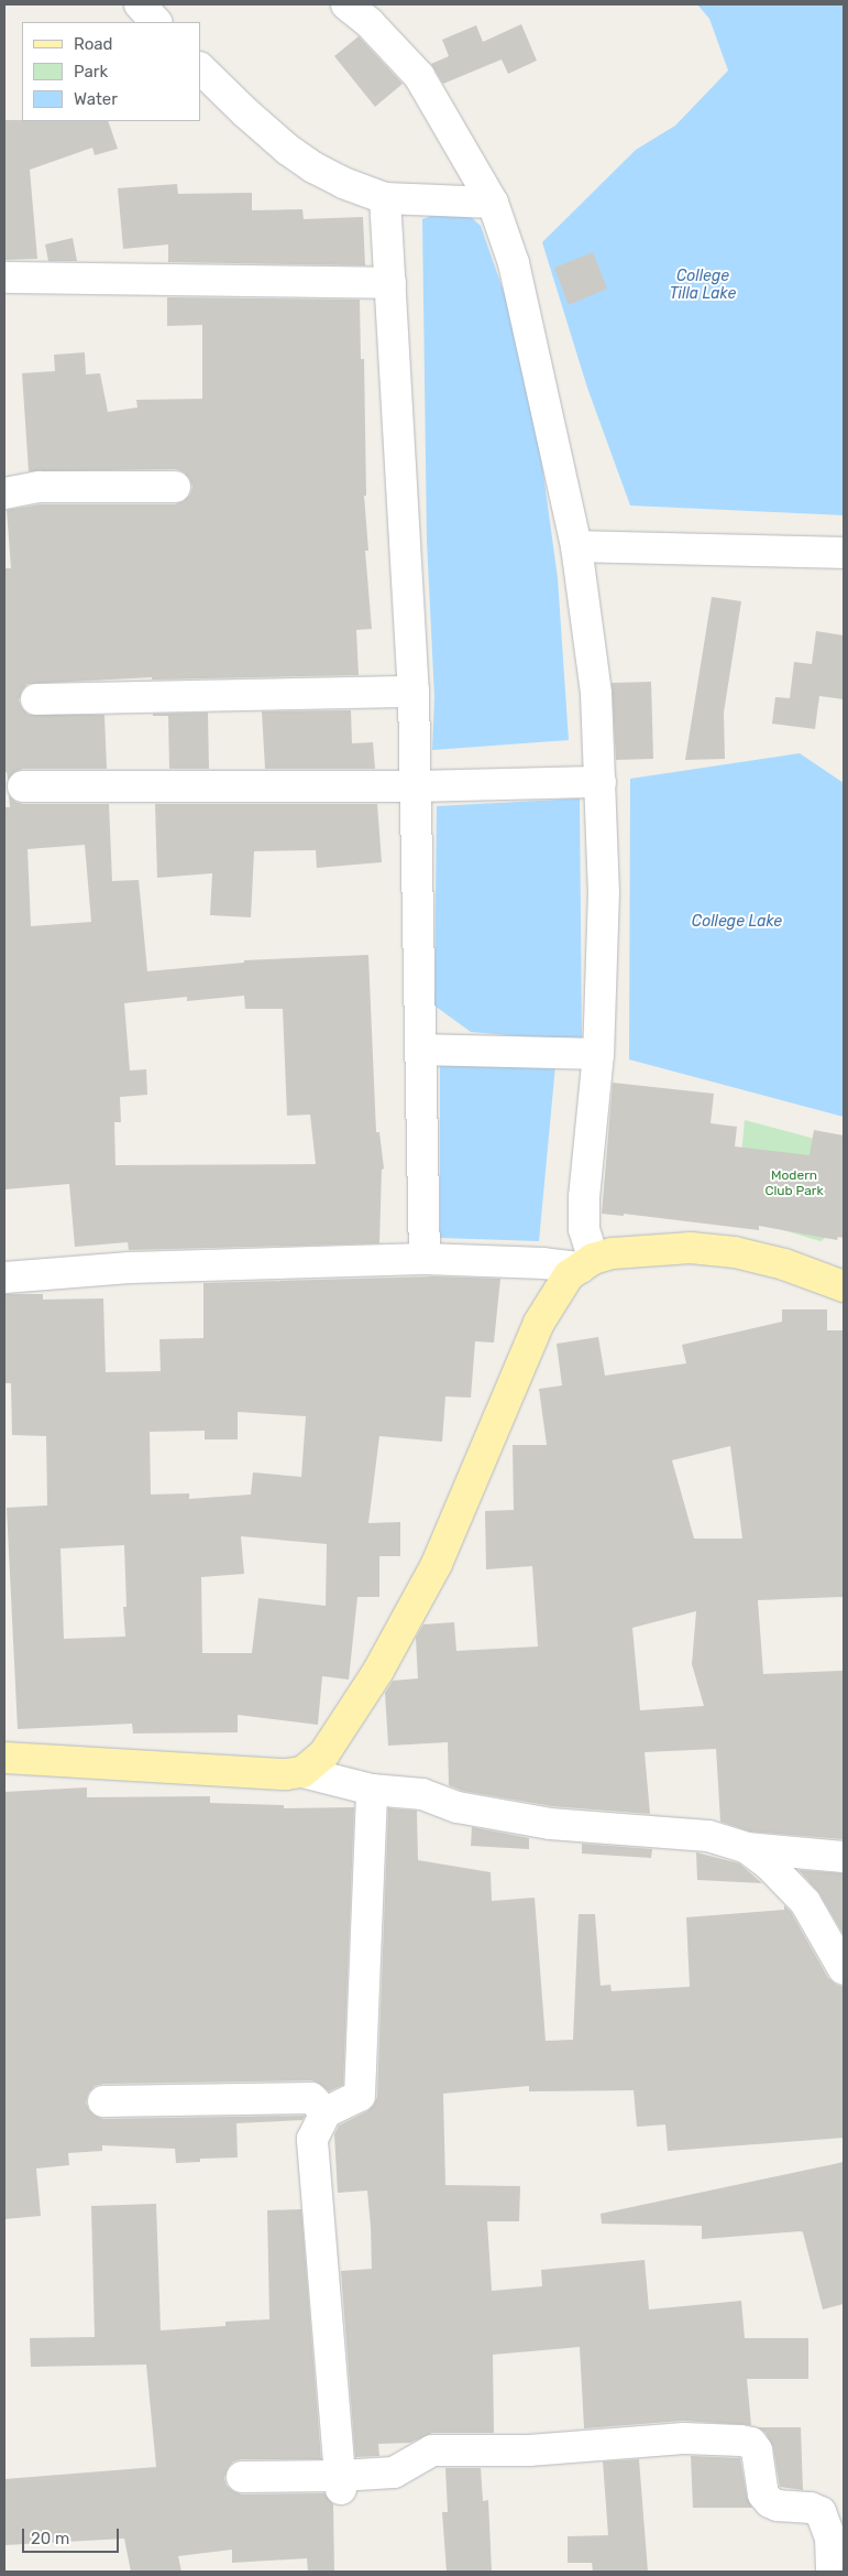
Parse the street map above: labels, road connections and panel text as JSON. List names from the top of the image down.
{
  "water": ["College Tilla Lake", "College Lake"],
  "parks": ["Modern Club Park"],
  "legend": ["Road", "Park", "Water"],
  "scale_bar": "20 m"
}
